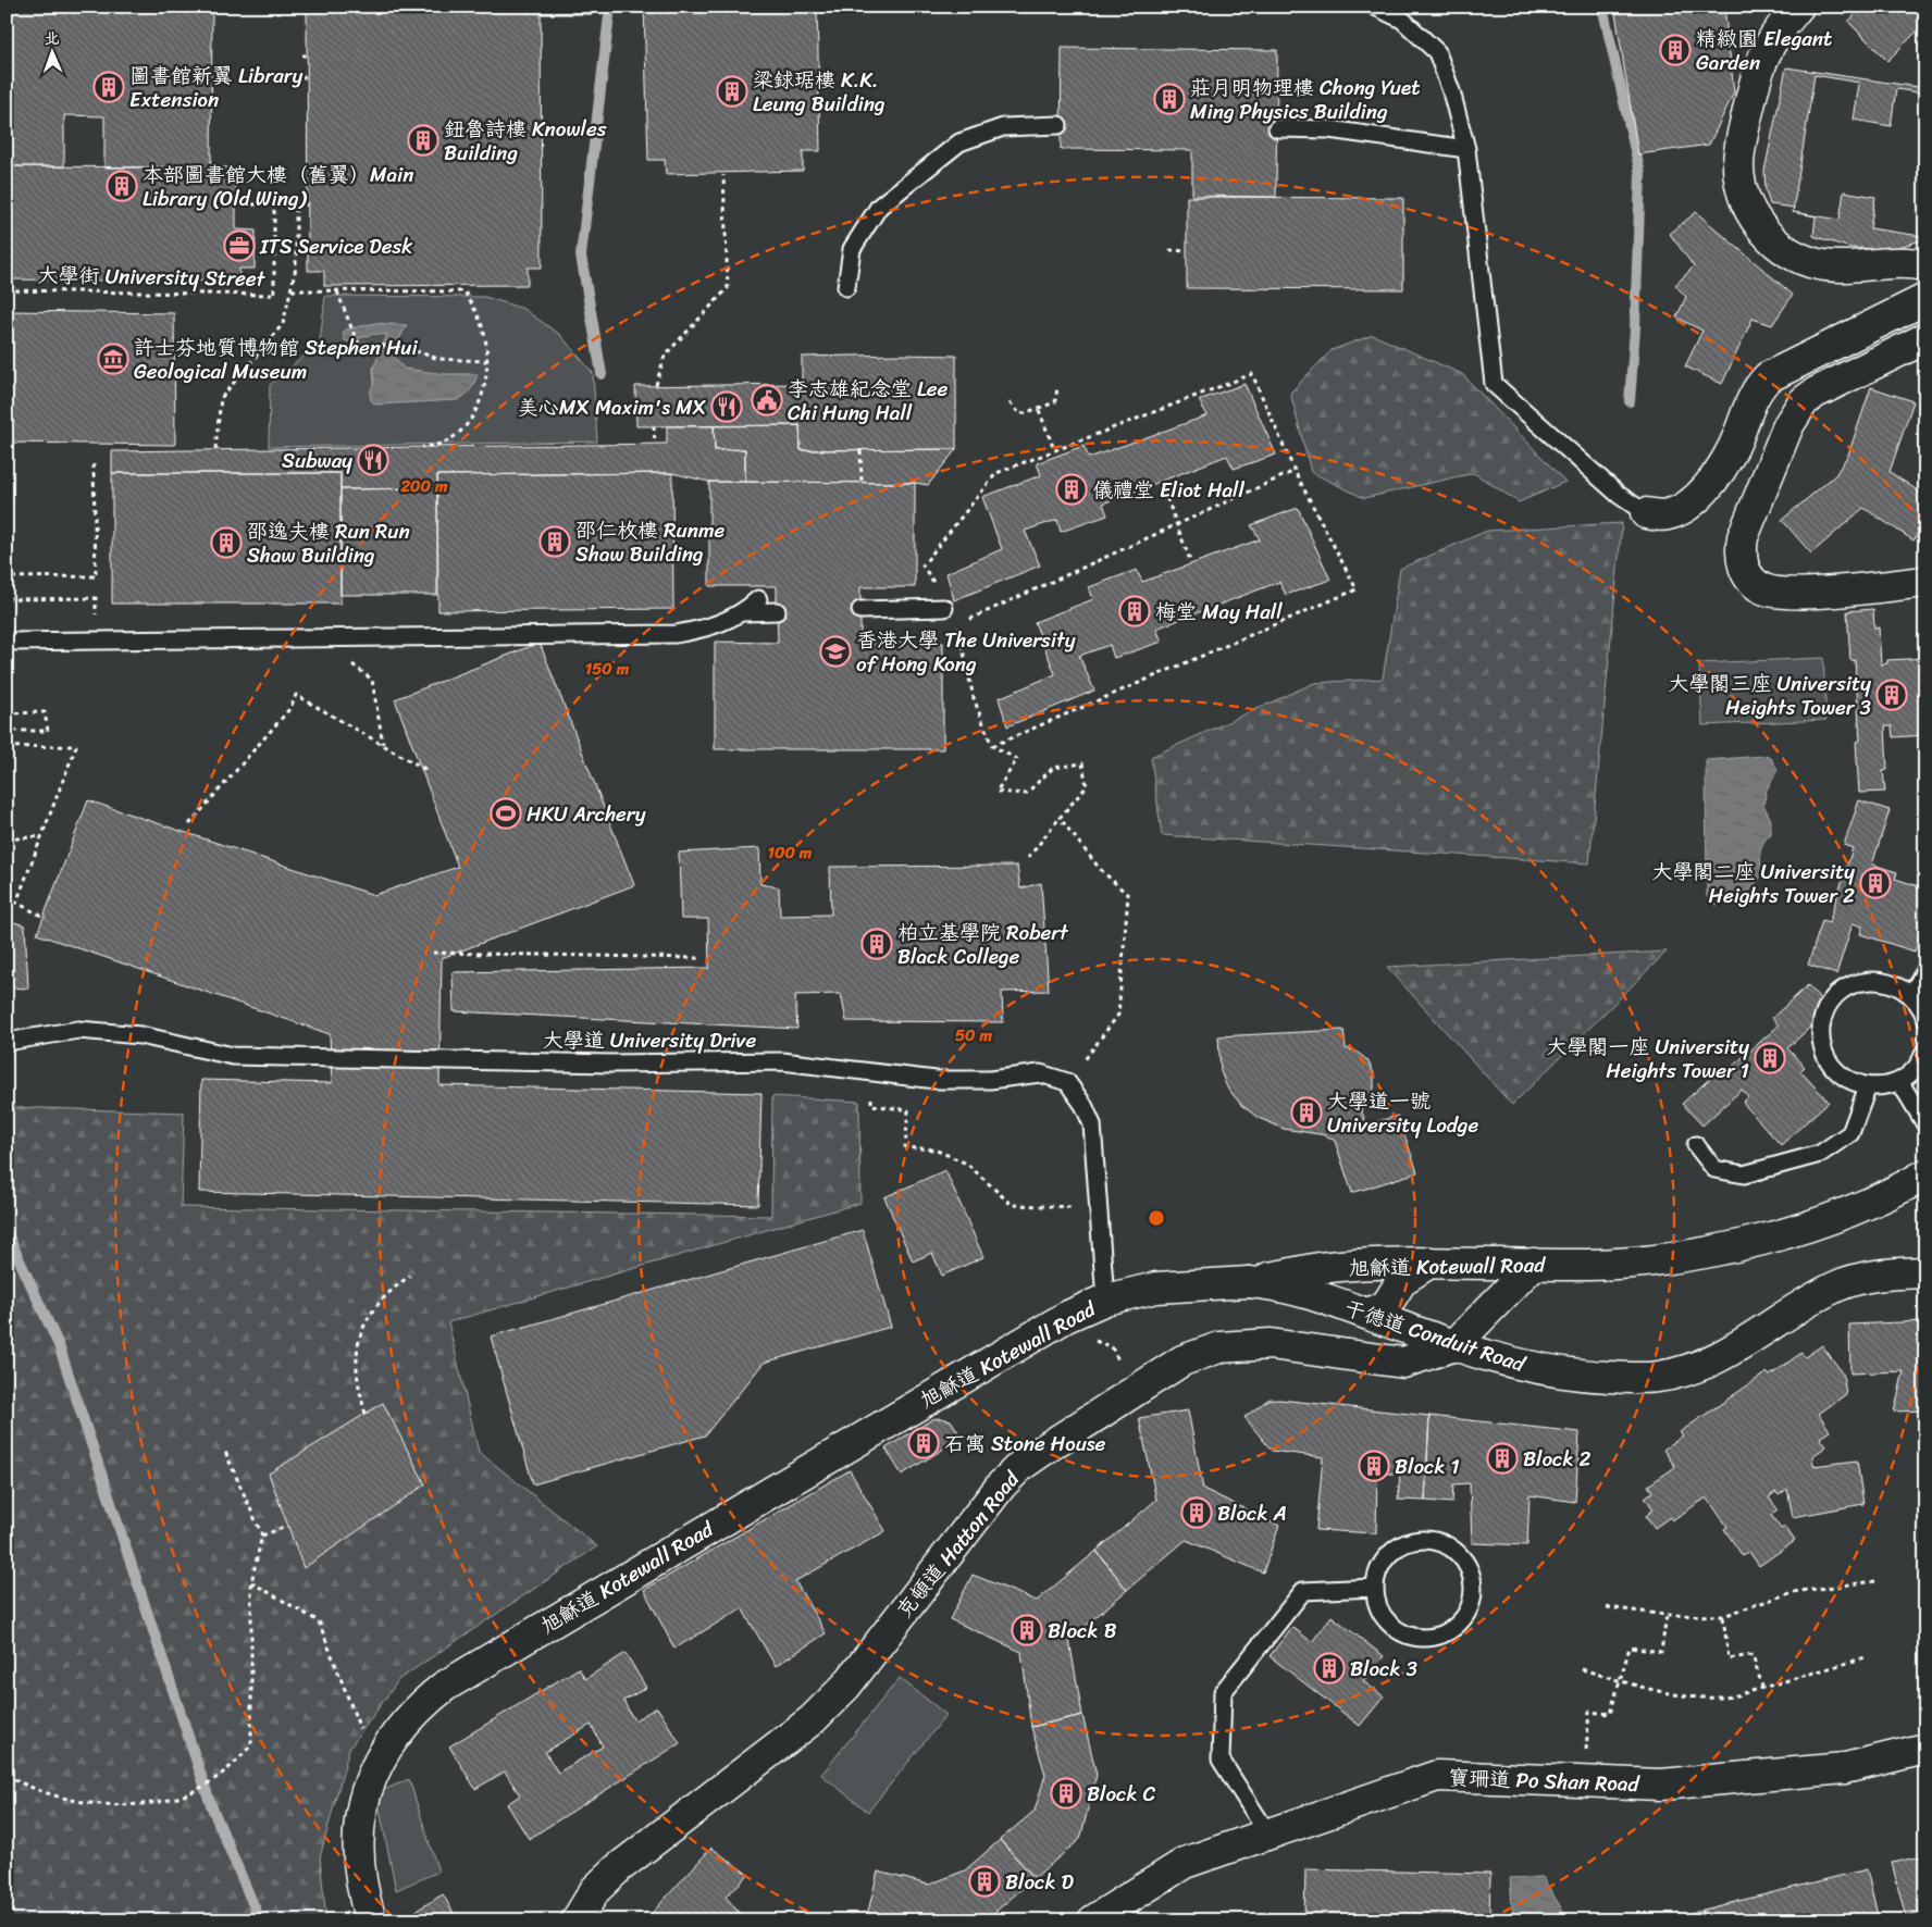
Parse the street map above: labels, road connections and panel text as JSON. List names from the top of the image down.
{
  "streets": {
    "street": [
      "旭龢道 Kotewall Road",
      "干德道 Conduit Road",
      "克頓道 Hatton Road",
      "寶珊道 Po Shan Road"
    ],
    "lane": ["大學道 University Drive"],
    "path": ["大學街 University Street"]
  },
  "crossings": [
    ["旭龢道 Kotewall Road", "干德道 Conduit Road"],
    ["干德道 Conduit Road", "克頓道 Hatton Road"]
  ],
  "places": {
    "building": [
      "精緻園 Elegant Garden",
      "圖書館新翼 Library Extension",
      "梁銶琚樓 K.K. Leung Building",
      "莊月明物理樓 Chong Yuet Ming Physics Building",
      "鈕魯詩樓 Knowles Building",
      "本部圖書館大樓（舊翼）Main Library (Old Wing)",
      "儀禮堂 Eliot Hall",
      "邵仁枚樓 Runme Shaw Building",
      "邵逸夫樓 Run Run Shaw Building",
      "梅堂 May Hall",
      "大學閣三座 University Heights Tower 3",
      "大學閣二座 University Heights Tower 2",
      "柏立基學院 Robert Black College",
      "大學閣一座 University Heights Tower 1",
      "大學道一號 University Lodge",
      "石寓 Stone House",
      "Block 2",
      "Block 1",
      "Block A",
      "Block B",
      "Block 3",
      "Block C",
      "Block D"
    ],
    "office": ["ITS Service Desk"],
    "museum": ["許士芬地質博物館 Stephen Hui Geological Museum"],
    "public building": ["李志雄紀念堂 Lee Chi Hung Hall"],
    "restaurant": ["美心MX Maxim's MX", "Subway"],
    "school or university": ["香港大學 The University of Hong Kong"],
    "sports": ["HKU Archery"]
  },
  "north": "top",
  "rings": [
    "200 m",
    "150 m",
    "100 m",
    "50 m"
  ]
}
